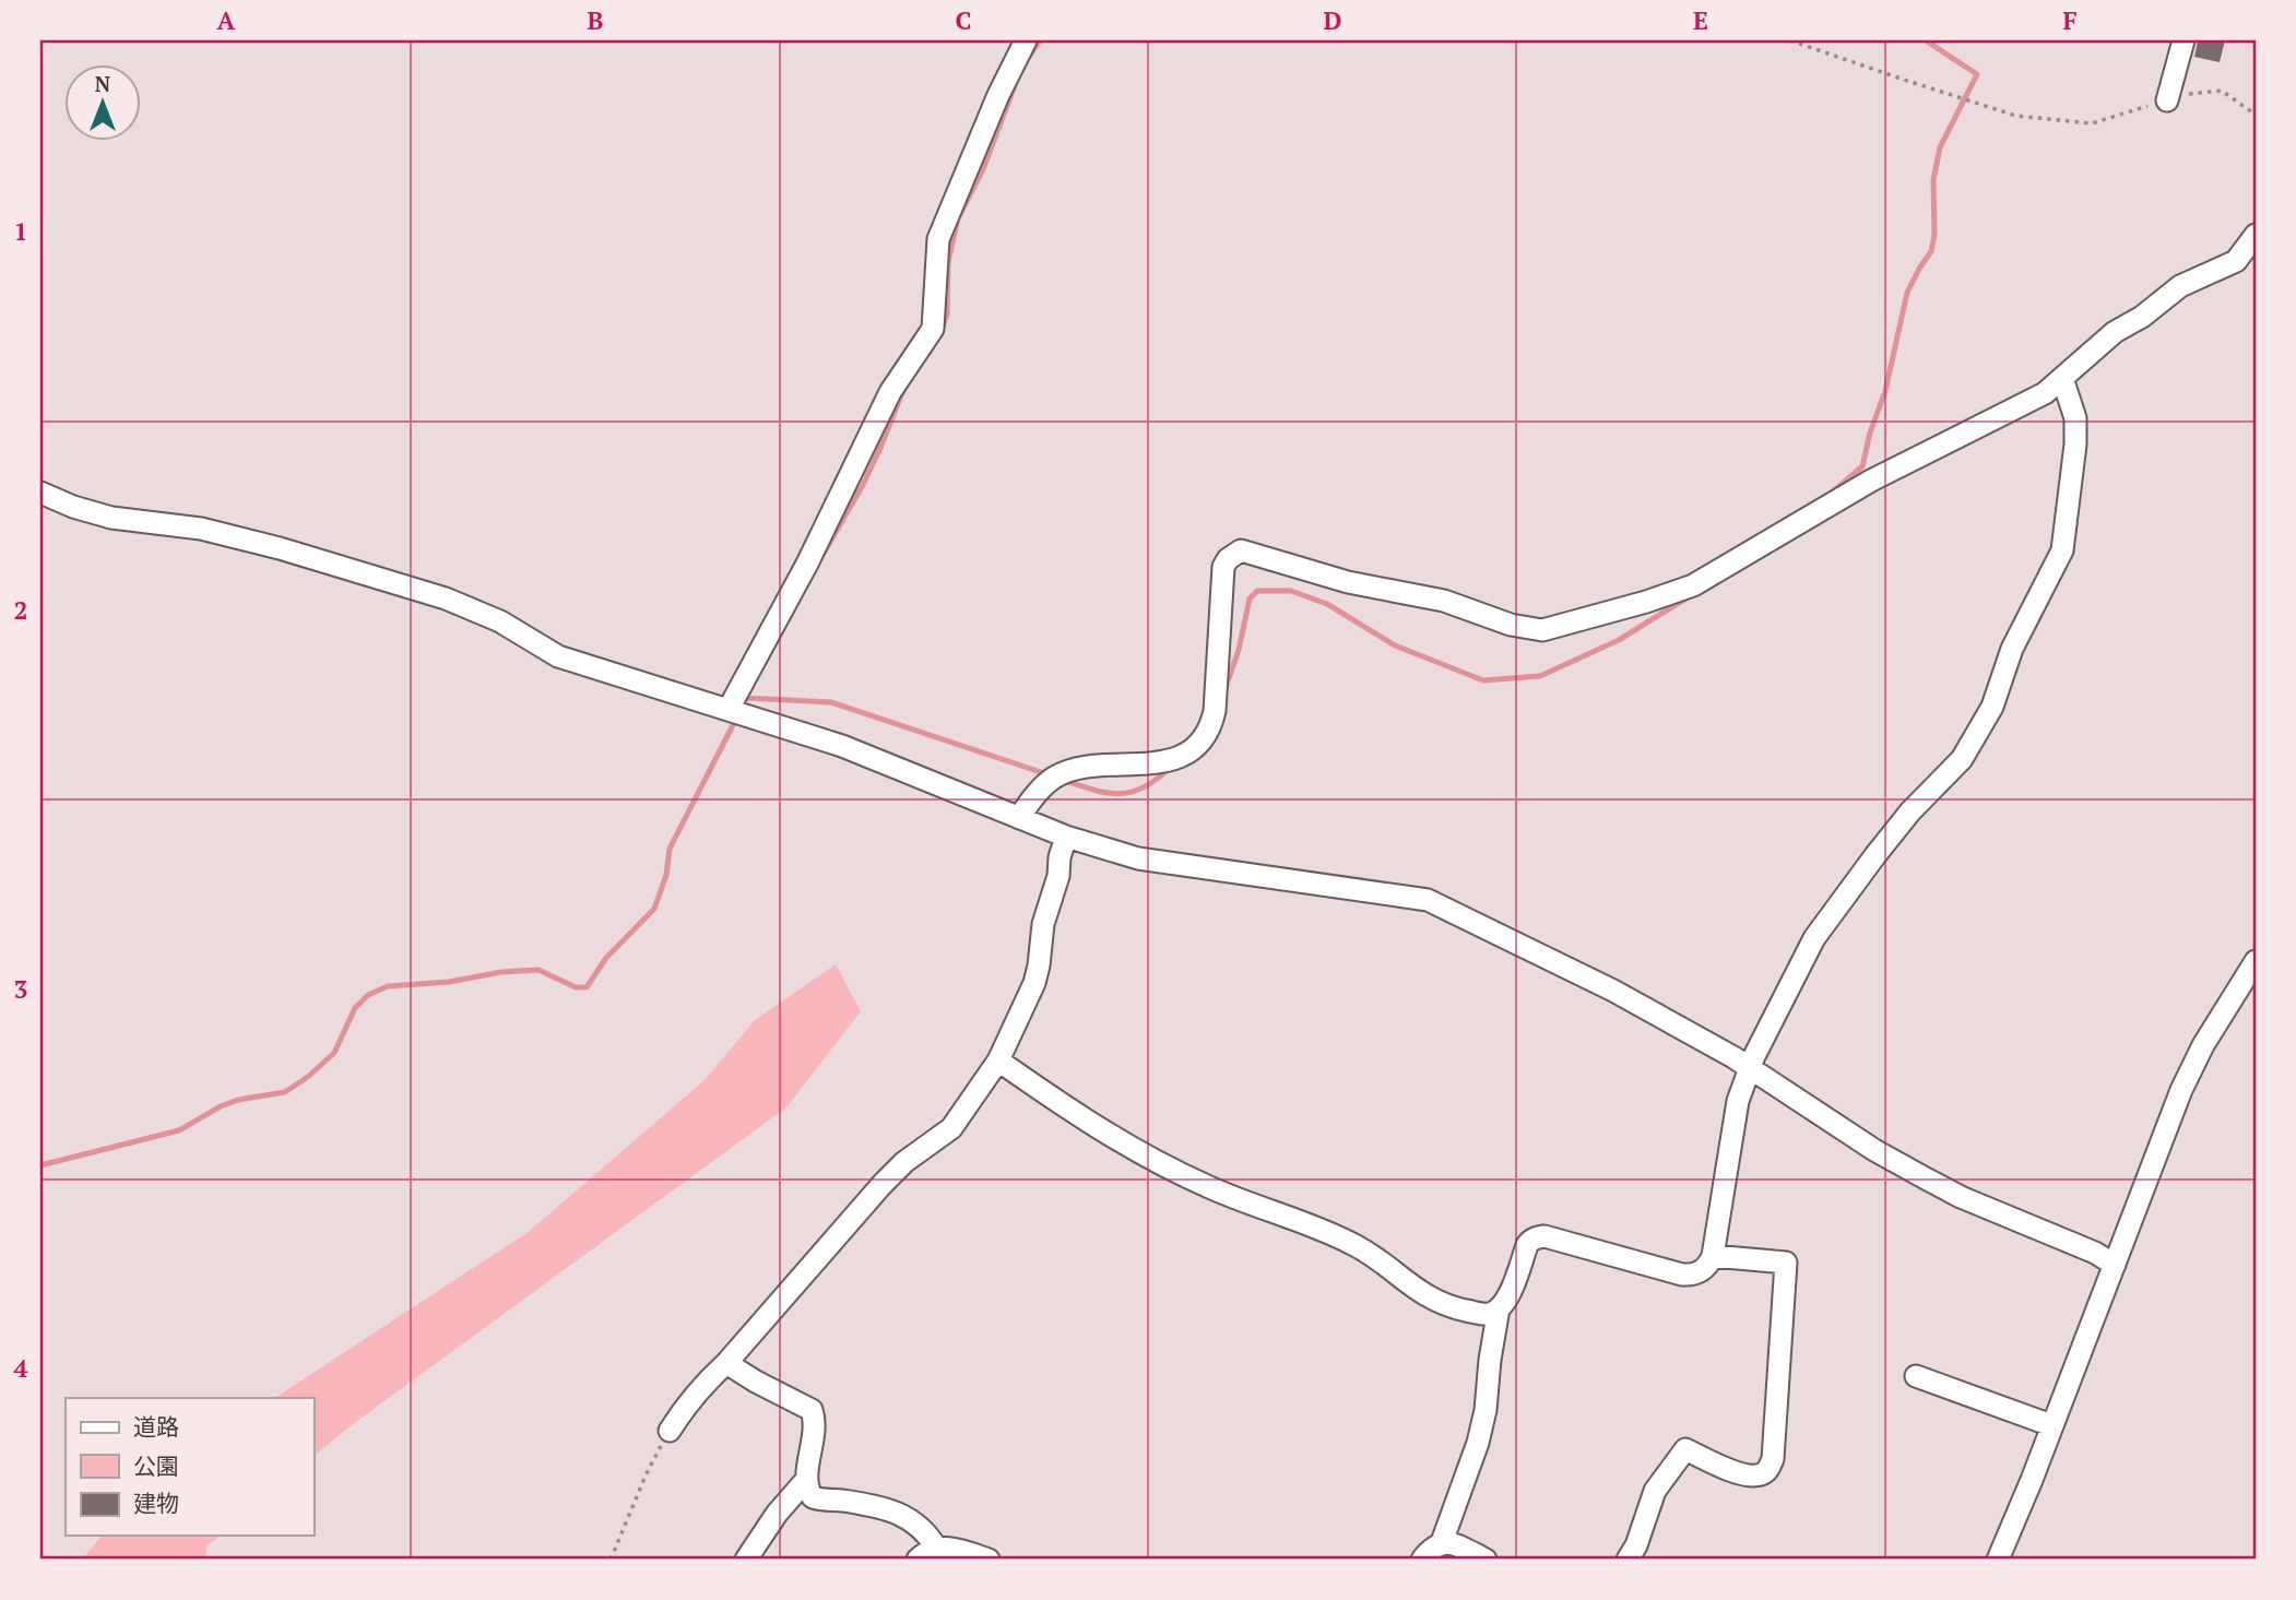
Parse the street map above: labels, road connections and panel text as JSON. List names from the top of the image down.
{
  "legend": ["道路", "公園", "建物"],
  "north": "top",
  "grid": {
    "columns": [
      "A",
      "B",
      "C",
      "D",
      "E",
      "F"
    ],
    "rows": [
      "1",
      "2",
      "3",
      "4"
    ]
  }
}
